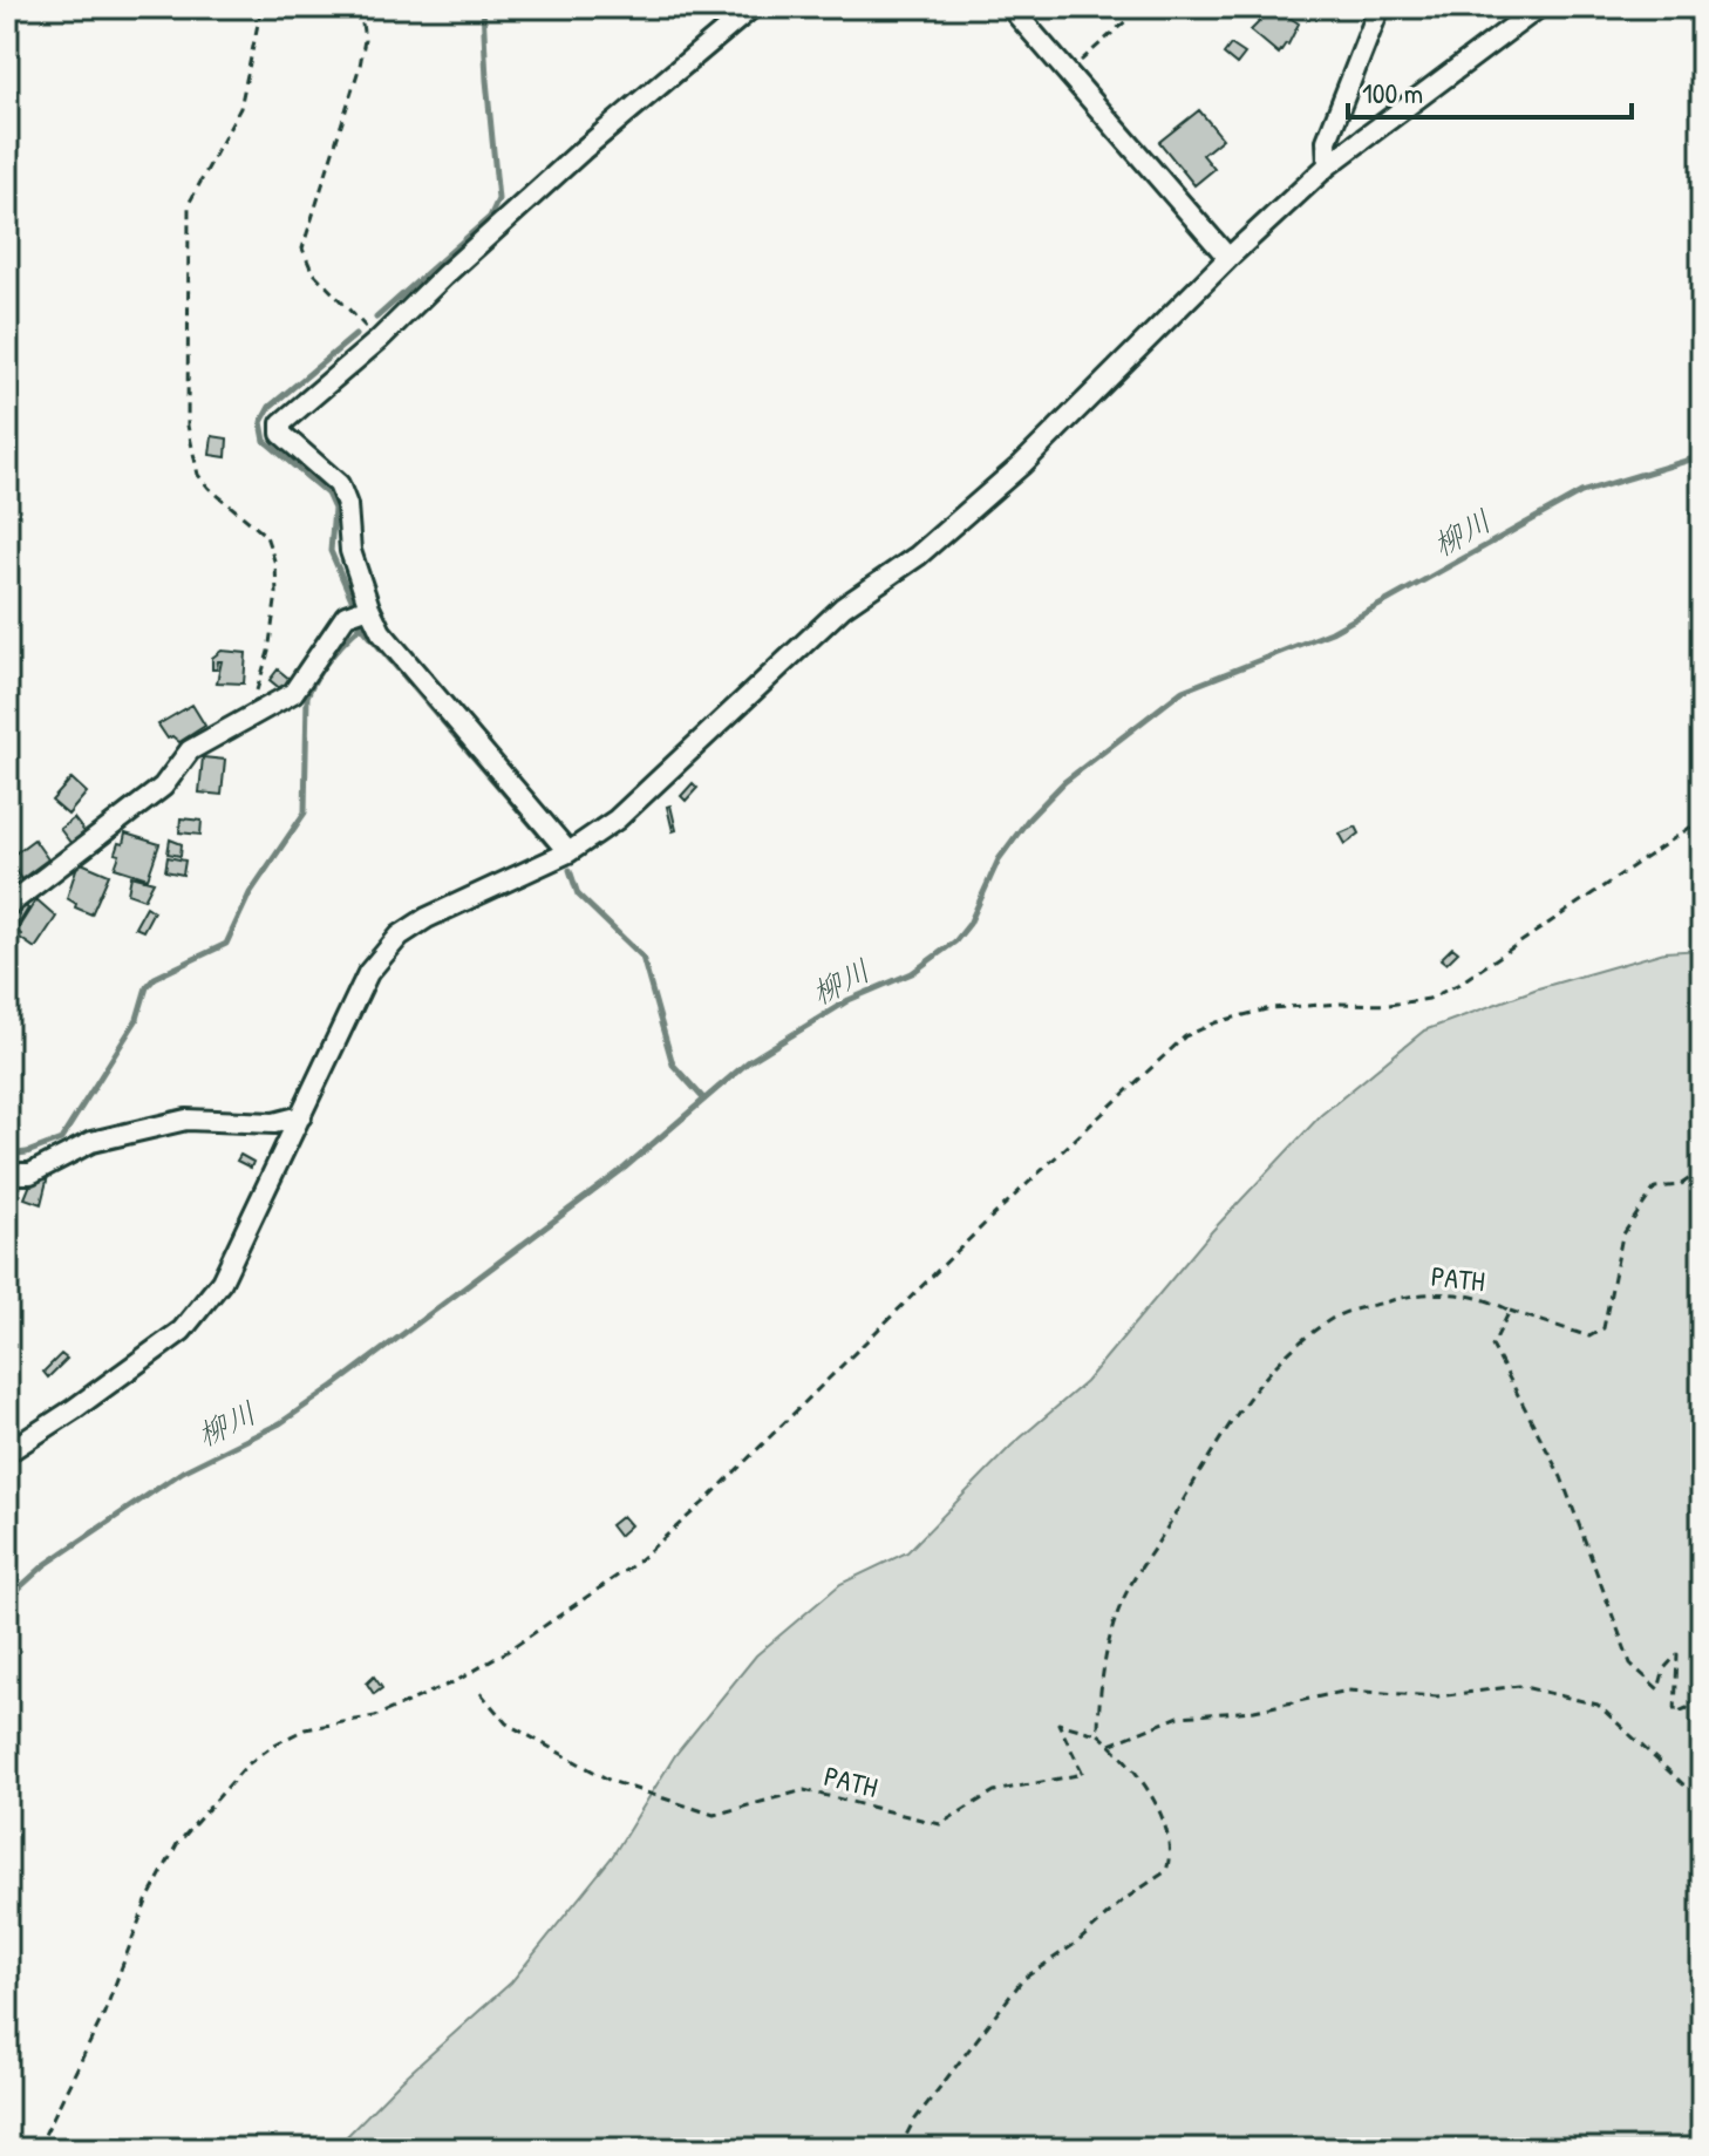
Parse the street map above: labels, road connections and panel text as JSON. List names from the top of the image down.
{
  "streets": {
    "path": ["PATH"]
  },
  "water": ["柳川"],
  "scale_bar": "100 m"
}
